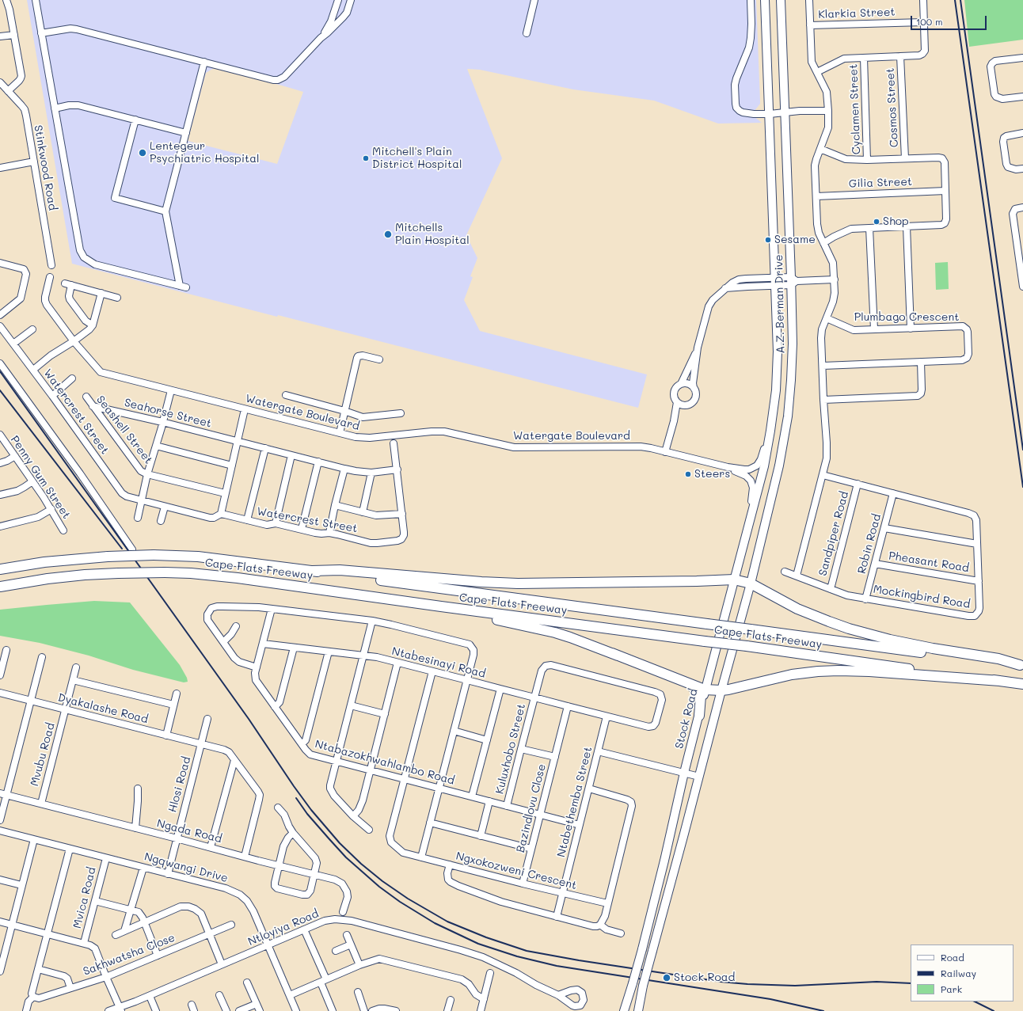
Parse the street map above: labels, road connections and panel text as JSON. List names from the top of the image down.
{
  "streets": {
    "highway": ["Cape Flats Freeway"],
    "main road": ["A.Z. Berman Drive", "Stock Road"],
    "street": [
      "Klarkia Street",
      "Cosmos Street",
      "Cyclamen Street",
      "Stinkwood Road",
      "Gilia Street",
      "Plumbago Crescent",
      "Watercrest Street",
      "Watergate Boulevard",
      "Seahorse Street",
      "Seashell Street",
      "Penny Gum Street",
      "Sandpiper Road",
      "Robin Road",
      "Pheasant Road",
      "Mockingbird Road",
      "Ntabesinayi Road",
      "Dyakalashe Road",
      "Kuluxhobo Street",
      "Mvubu Road",
      "Ntabazokhwahlambo Road",
      "Hlosi Road",
      "Ntabethemba Street",
      "Bazindlovu Close",
      "Ngada Road",
      "Ngqwangi Drive",
      "Ngxokozweni Crescent",
      "Mvica Road",
      "Ntloyiya Road",
      "Sakhwatsha Close"
    ]
  },
  "crossings": [
    ["A.Z. Berman Drive", "Watergate Boulevard"],
    ["A.Z. Berman Drive", "Stock Road"],
    ["Seahorse Street", "Seashell Street"],
    ["Sandpiper Road", "Mockingbird Road"],
    ["Robin Road", "Pheasant Road"],
    ["Robin Road", "Mockingbird Road"],
    ["Pheasant Road", "Mockingbird Road"],
    ["Ntabesinayi Road", "Kuluxhobo Street"],
    ["Ntabesinayi Road", "Ntabazokhwahlambo Road"],
    ["Ntabesinayi Road", "Ntabethemba Street"],
    ["Ntabesinayi Road", "Bazindlovu Close"],
    ["Dyakalashe Road", "Mvubu Road"],
    ["Dyakalashe Road", "Hlosi Road"],
    ["Dyakalashe Road", "Ngada Road"],
    ["Kuluxhobo Street", "Ntabazokhwahlambo Road"],
    ["Kuluxhobo Street", "Ntabethemba Street"],
    ["Kuluxhobo Street", "Bazindlovu Close"],
    ["Mvubu Road", "Ngada Road"],
    ["Ntabazokhwahlambo Road", "Ntabethemba Street"],
    ["Ntabazokhwahlambo Road", "Bazindlovu Close"],
    ["Ntabazokhwahlambo Road", "Ngxokozweni Crescent"],
    ["Hlosi Road", "Ngada Road"],
    ["Hlosi Road", "Ngqwangi Drive"],
    ["Ntabethemba Street", "Ngxokozweni Crescent"],
    ["Bazindlovu Close", "Ngxokozweni Crescent"],
    ["Ngqwangi Drive", "Mvica Road"],
    ["Ngqwangi Drive", "Ntloyiya Road"]
  ],
  "places": [
    "Lentegeur Psychiatric Hospital",
    "Mitchell's Plain District Hospital",
    "Shop",
    "Mitchells Plain Hospital",
    "Sesame",
    "Steers",
    "Stock Road"
  ],
  "legend": ["Road", "Railway", "Park"],
  "scale_bar": "100 m"
}
